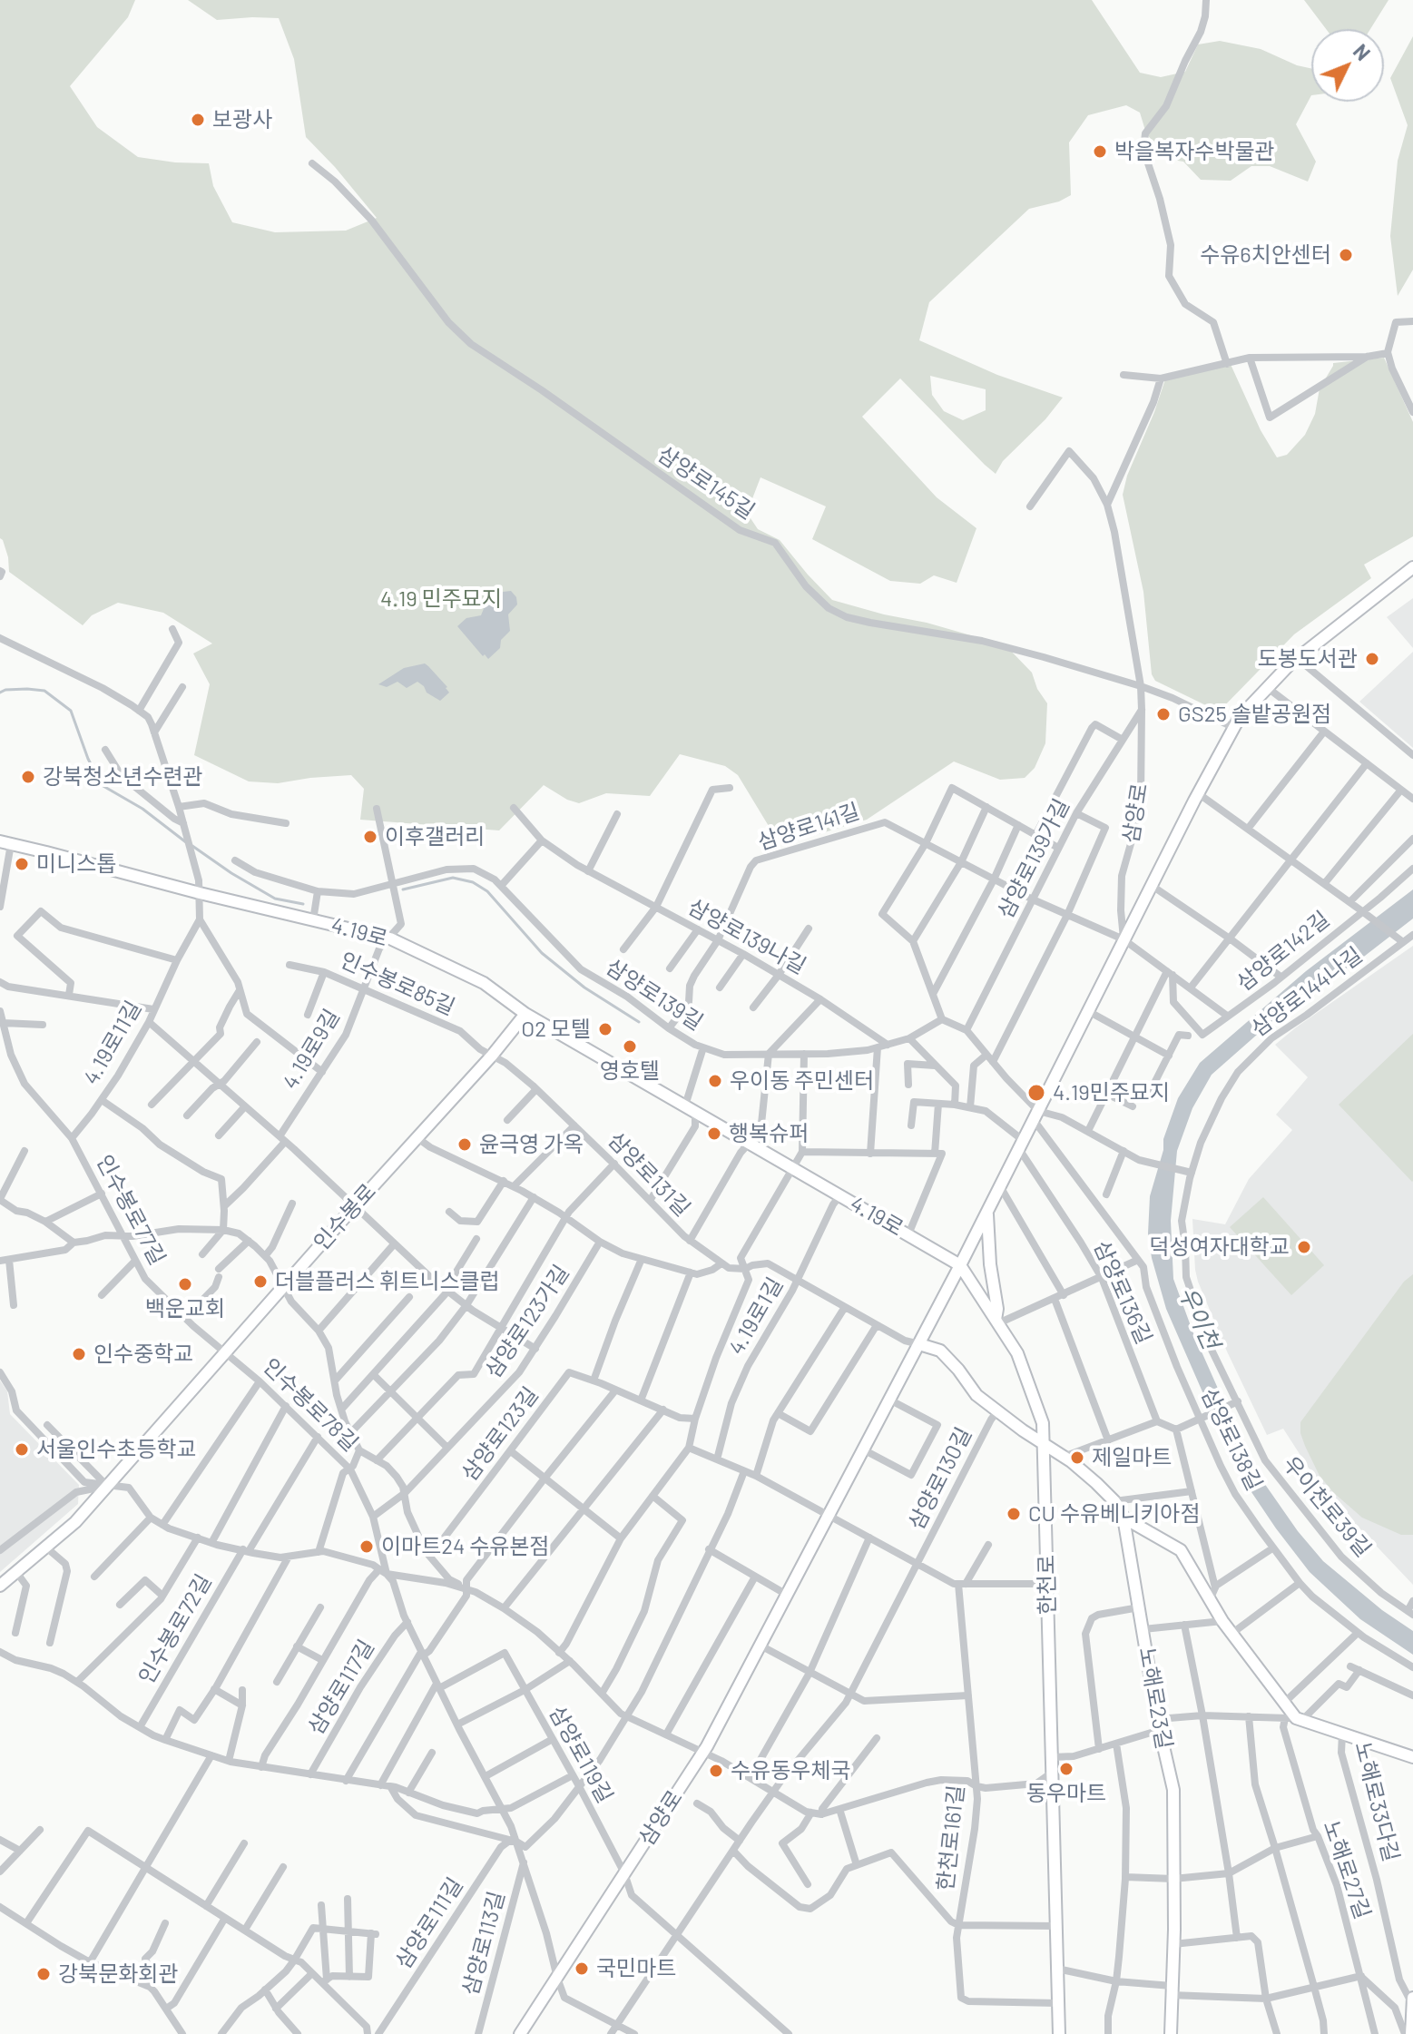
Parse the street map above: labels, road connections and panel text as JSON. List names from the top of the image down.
{
  "streets": {
    "street": [
      "삼양로145길",
      "삼양로",
      "삼양로141길",
      "삼양로139가길",
      "4.19로",
      "삼양로139나길",
      "삼양로142길",
      "인수봉로85길",
      "삼양로144나길",
      "삼양로139길",
      "4.19로11길",
      "4.19로9길",
      "삼양로131길",
      "인수봉로77길",
      "인수봉로",
      "삼양로136길",
      "4.19로1길",
      "삼양로123가길",
      "인수봉로78길",
      "삼양로123길",
      "삼양로138길",
      "삼양로130길",
      "우이천로39길",
      "한천로",
      "인수봉로72길",
      "삼양로117길",
      "노해로23길",
      "삼양로119길",
      "노해로33다길",
      "한천로161길",
      "노해로27길",
      "삼양로111길",
      "삼양로113길"
    ]
  },
  "crossings": [
    ["삼양로145길", "삼양로"],
    ["삼양로", "삼양로141길"],
    ["삼양로", "삼양로139가길"],
    ["삼양로", "4.19로"],
    ["삼양로", "삼양로142길"],
    ["삼양로", "삼양로131길"],
    ["삼양로", "삼양로136길"],
    ["삼양로", "삼양로138길"],
    ["삼양로", "삼양로130길"],
    ["삼양로", "한천로"],
    ["삼양로", "삼양로119길"],
    ["삼양로141길", "삼양로139가길"],
    ["삼양로141길", "삼양로139나길"],
    ["삼양로141길", "삼양로142길"],
    ["삼양로141길", "삼양로139길"],
    ["4.19로", "4.19로11길"],
    ["4.19로", "4.19로9길"],
    ["4.19로", "인수봉로"],
    ["4.19로", "4.19로1길"],
    ["4.19로", "한천로"],
    ["삼양로139나길", "삼양로139길"],
    ["인수봉로85길", "4.19로9길"],
    ["인수봉로85길", "삼양로131길"],
    ["인수봉로85길", "인수봉로"],
    ["삼양로144나길", "우이천로39길"],
    ["삼양로139길", "4.19로9길"],
    ["4.19로11길", "인수봉로77길"],
    ["삼양로131길", "인수봉로"],
    ["삼양로131길", "4.19로1길"],
    ["인수봉로77길", "인수봉로"],
    ["인수봉로77길", "인수봉로78길"],
    ["인수봉로", "인수봉로78길"],
    ["4.19로1길", "삼양로130길"],
    ["삼양로123가길", "인수봉로78길"],
    ["인수봉로78길", "인수봉로72길"],
    ["삼양로130길", "한천로"],
    ["삼양로130길", "한천로161길"],
    ["한천로", "한천로161길"]
  ],
  "water": ["우이천"],
  "parks": ["4.19 민주묘지"],
  "places": [
    "보광사",
    "박을복자수박물관",
    "수유6치안센터",
    "도봉도서관",
    "GS25 솔밭공원점",
    "강북청소년수련관",
    "이후갤러리",
    "미니스톱",
    "O2 모텔",
    "영호텔",
    "우이동 주민센터",
    "4.19민주묘지",
    "행복슈퍼",
    "윤극영 가옥",
    "덕성여자대학교",
    "더블플러스 휘트니스클럽",
    "백운교회",
    "인수중학교",
    "서울인수초등학교",
    "제일마트",
    "CU 수유베니키아점",
    "이마트24 수유본점",
    "동우마트",
    "수유동우체국",
    "국민마트",
    "강북문화회관"
  ],
  "north": "top right"
}
